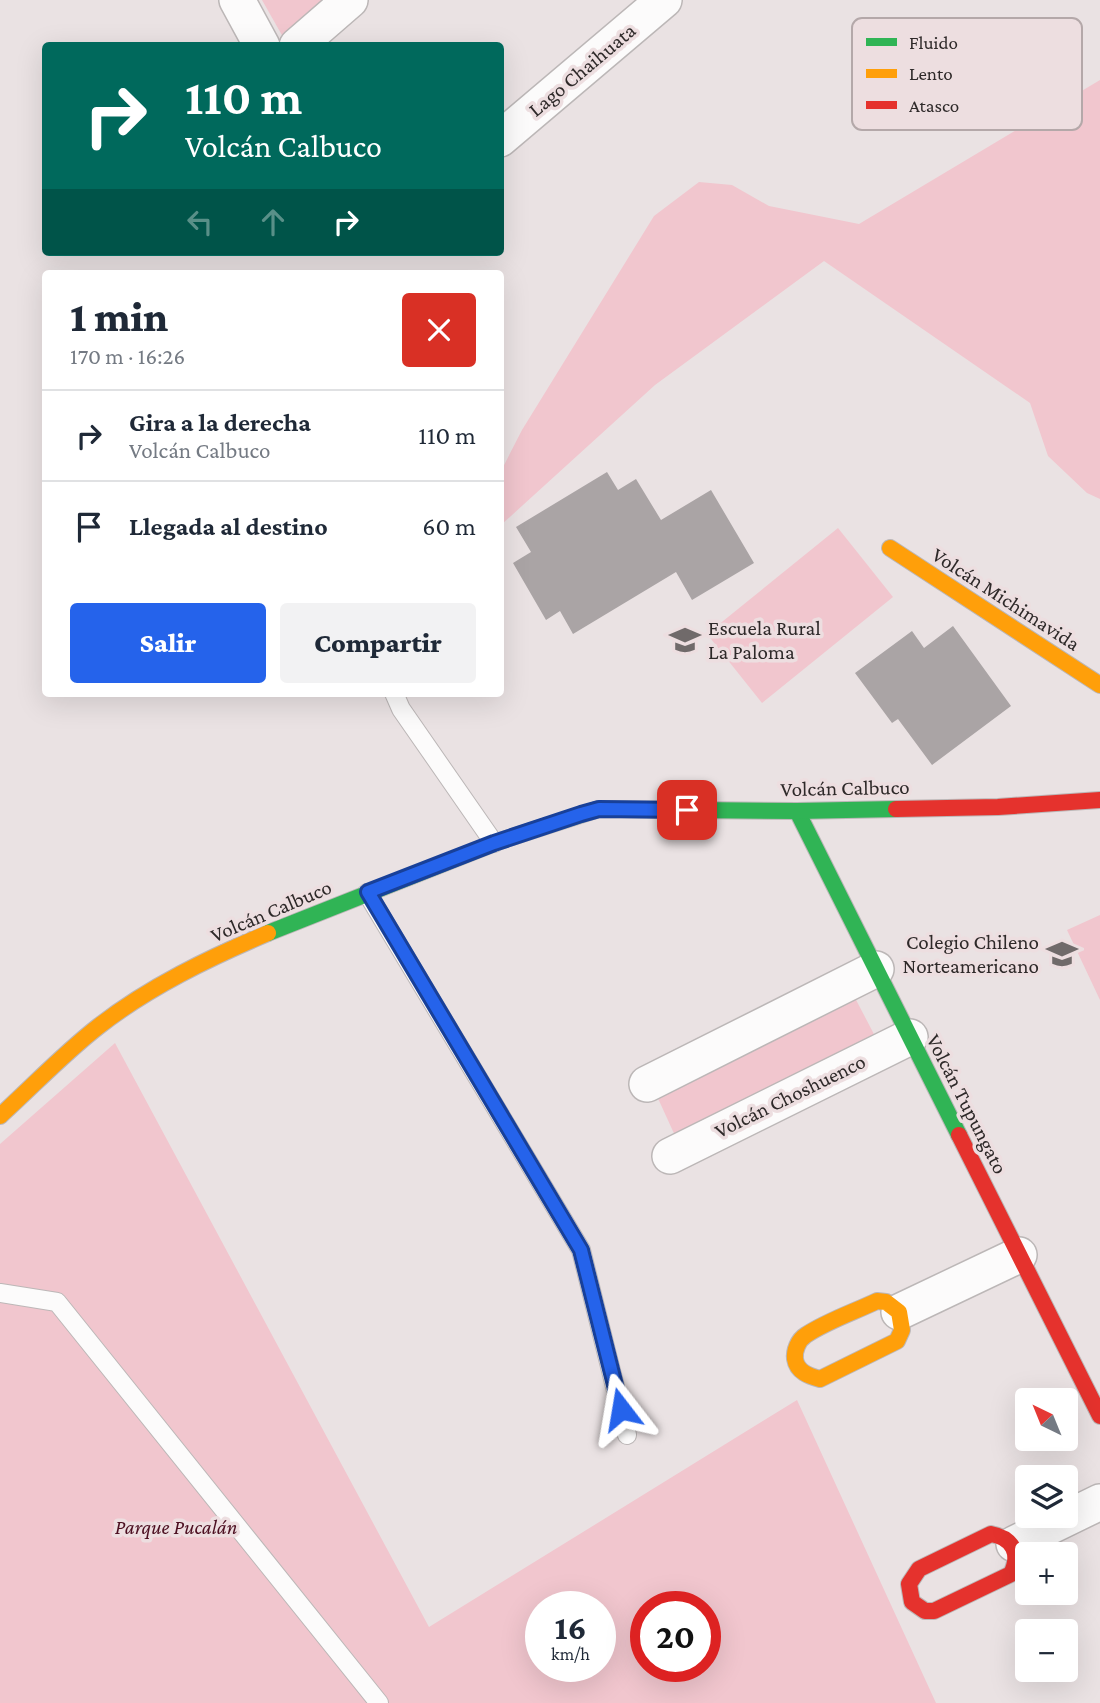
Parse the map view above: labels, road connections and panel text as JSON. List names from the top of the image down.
{
  "streets": {
    "street": [
      "Lago Chaihuata",
      "Volcán Michimavida",
      "Volcán Calbuco",
      "Volcán Choshuenco",
      "Volcán Tupungato"
    ]
  },
  "crossings": [
    ["Volcán Calbuco", "Volcán Tupungato"],
    ["Volcán Choshuenco", "Volcán Tupungato"]
  ],
  "parks": ["Parque Pucalán"],
  "places": {
    "school or university": ["Escuela Rural La Paloma", "Colegio Chileno Norteamericano"]
  },
  "legend": ["Fluido", "Lento", "Atasco"],
  "north": "top left",
  "page": {
    "turn": ["110 m", "Volcán Calbuco"],
    "heading": ["1 min", "170 m · 16:26"],
    "list": [
      {
        "name": "Gira a la derecha",
        "note": "Volcán Calbuco",
        "value": "110 m"
      },
      {
        "name": "Llegada al destino",
        "value": "60 m"
      }
    ],
    "buttons": ["Salir", "Compartir"],
    "map_buttons": ["+", "−"],
    "speed": "16 km/h",
    "limit": "20"
  }
}
